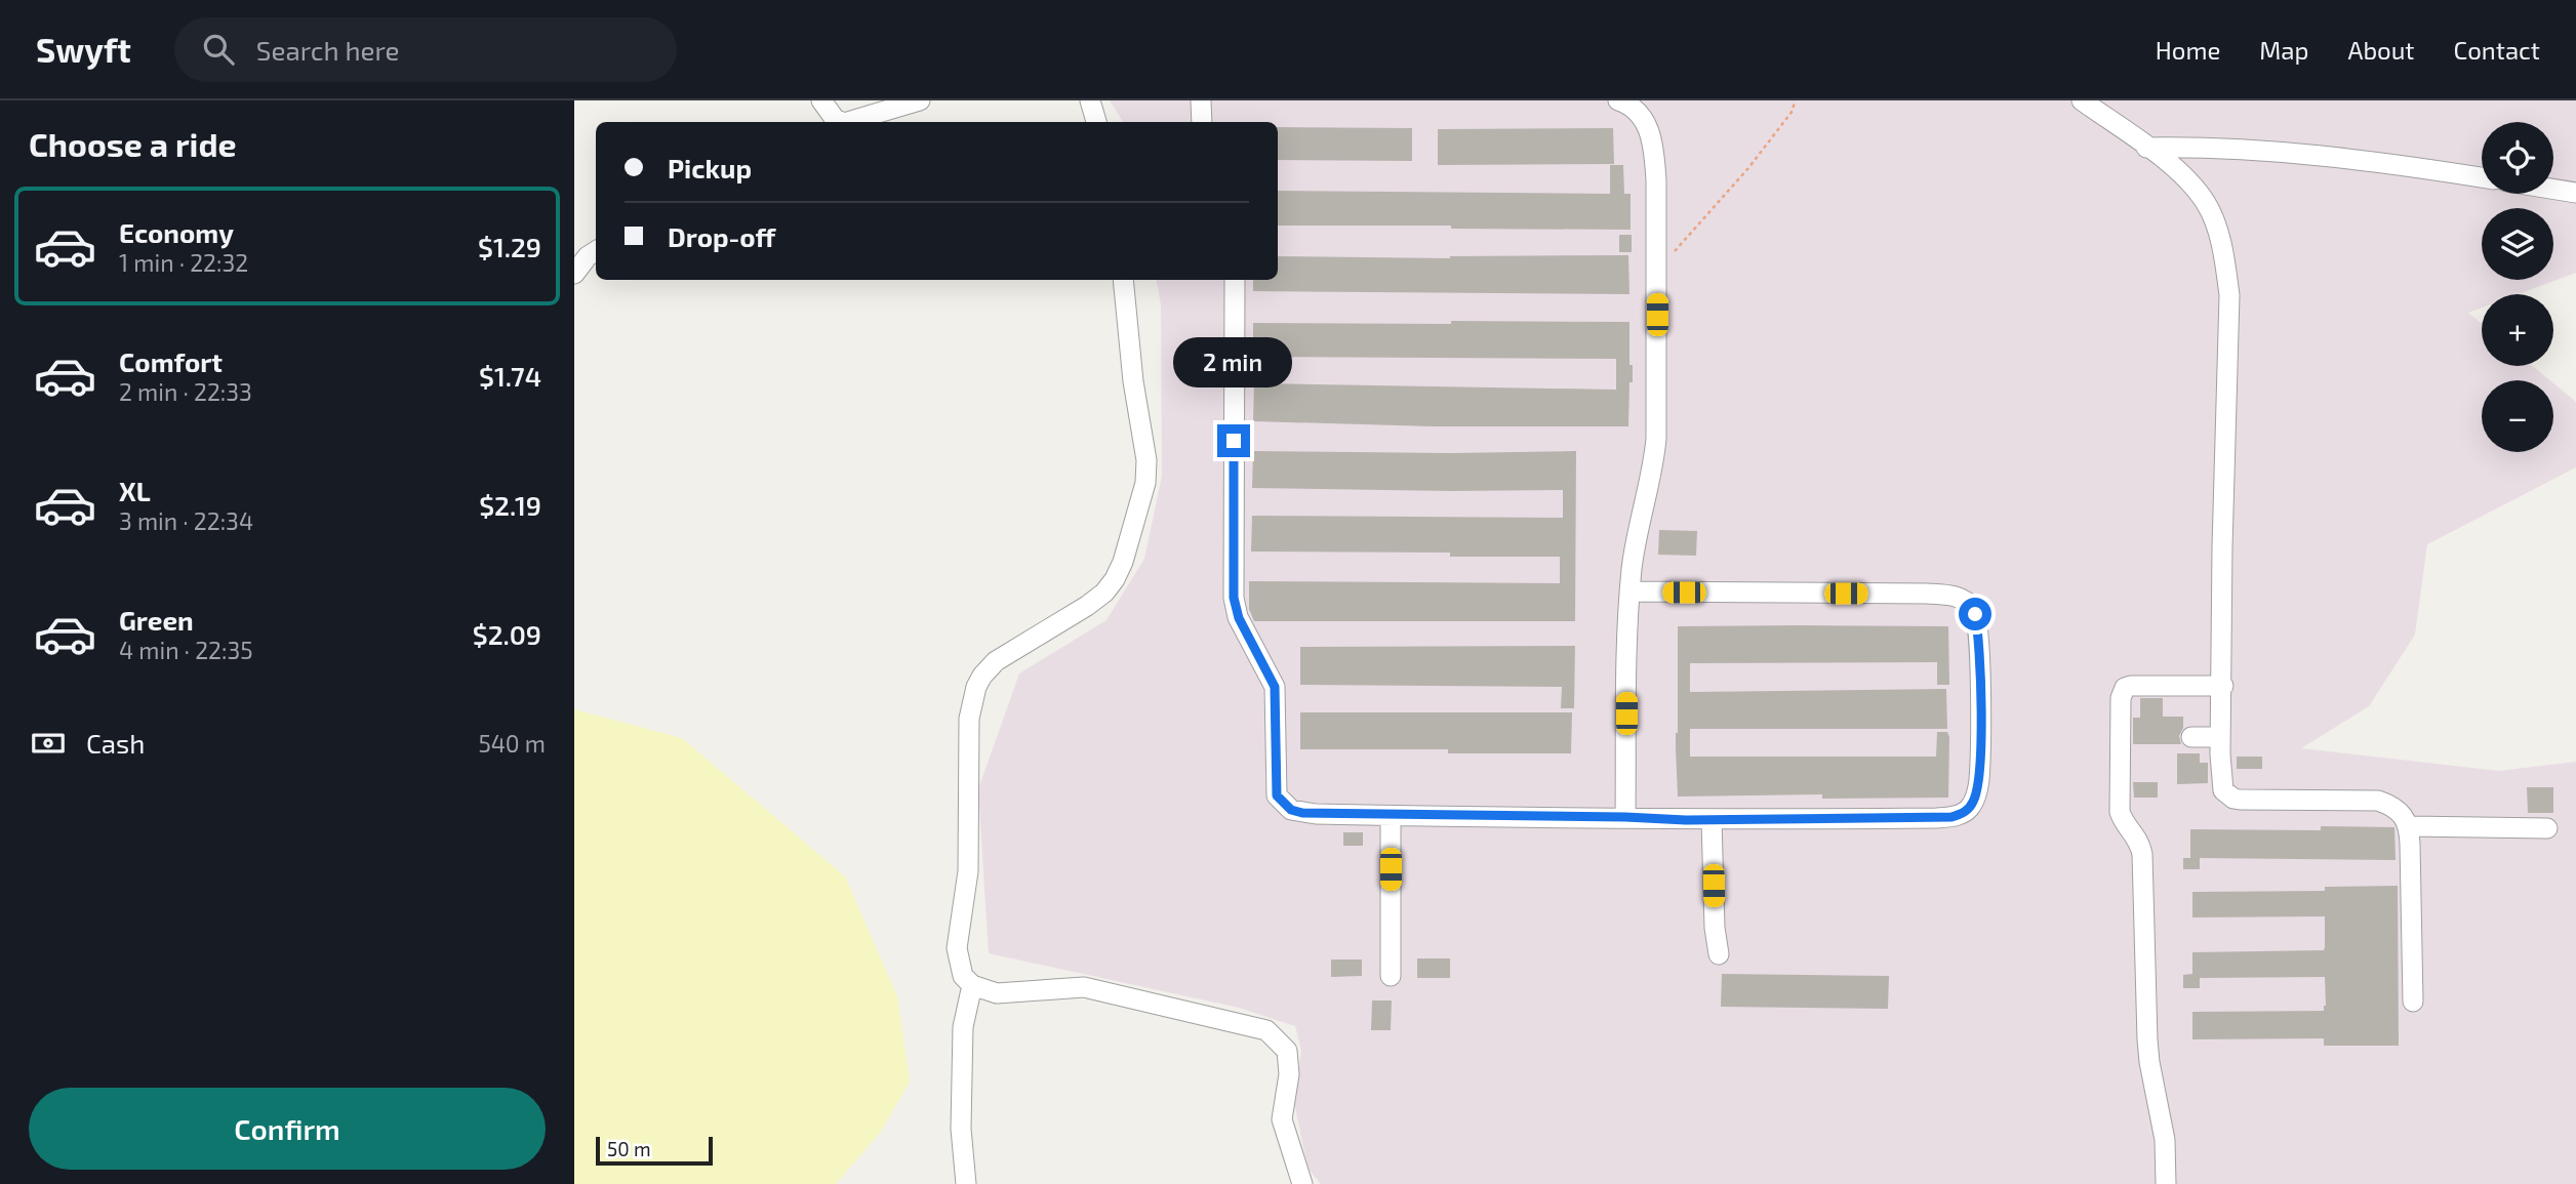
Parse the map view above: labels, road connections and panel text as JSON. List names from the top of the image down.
{
  "scale_bar": "50 m",
  "page": {
    "header": "Swyft",
    "search": "Search here",
    "nav": [
      "Home",
      "Map",
      "About",
      "Contact"
    ],
    "heading": "Choose a ride",
    "map_buttons": ["+", "−"],
    "banner": ["Pickup", "Drop-off"],
    "list": [
      {
        "name": "Economy",
        "note": "1 min · 22:32",
        "value": "$1.29"
      },
      {
        "name": "Comfort",
        "note": "2 min · 22:33",
        "value": "$1.74"
      },
      {
        "name": "XL",
        "note": "3 min · 22:34",
        "value": "$2.19"
      },
      {
        "name": "Green",
        "note": "4 min · 22:35",
        "value": "$2.09"
      }
    ],
    "bubble": "2 min",
    "pay": ["Cash", "540 m"],
    "buttons": "Confirm",
    "scale": "50 m"
  }
}
